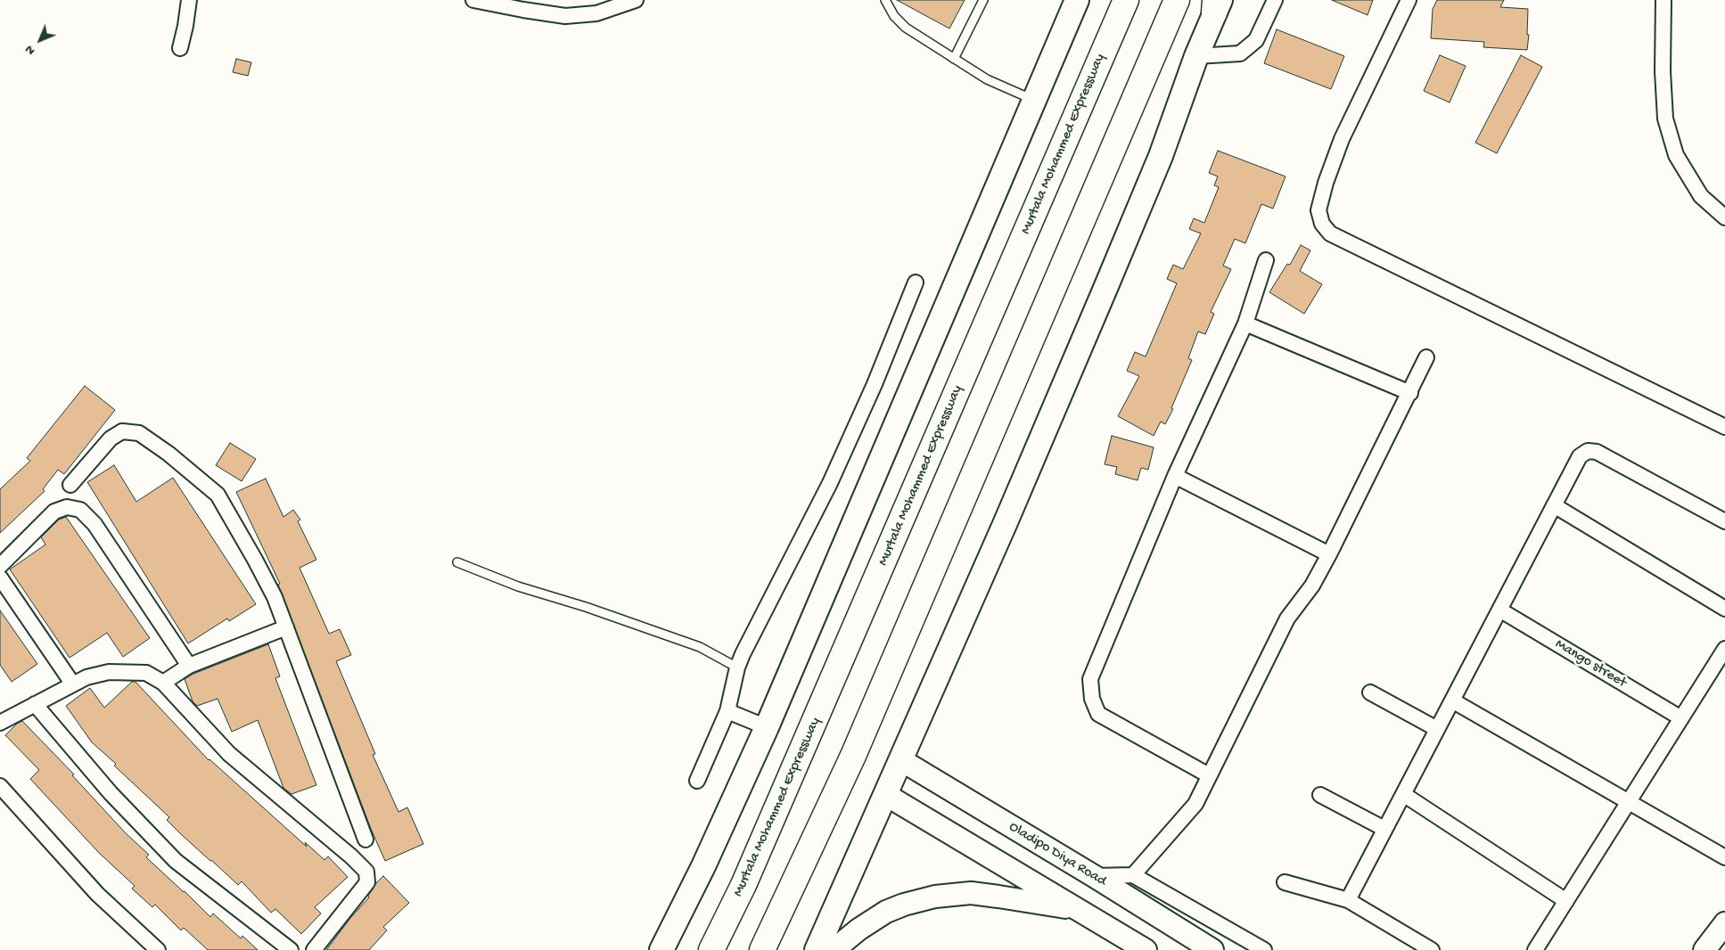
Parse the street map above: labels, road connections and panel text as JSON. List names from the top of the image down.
{
  "streets": {
    "highway": ["Murtala Mohammed Expressway"],
    "main road": ["Oladipo Diya Road"],
    "street": ["Mango street"]
  },
  "north": "bottom left"
}
